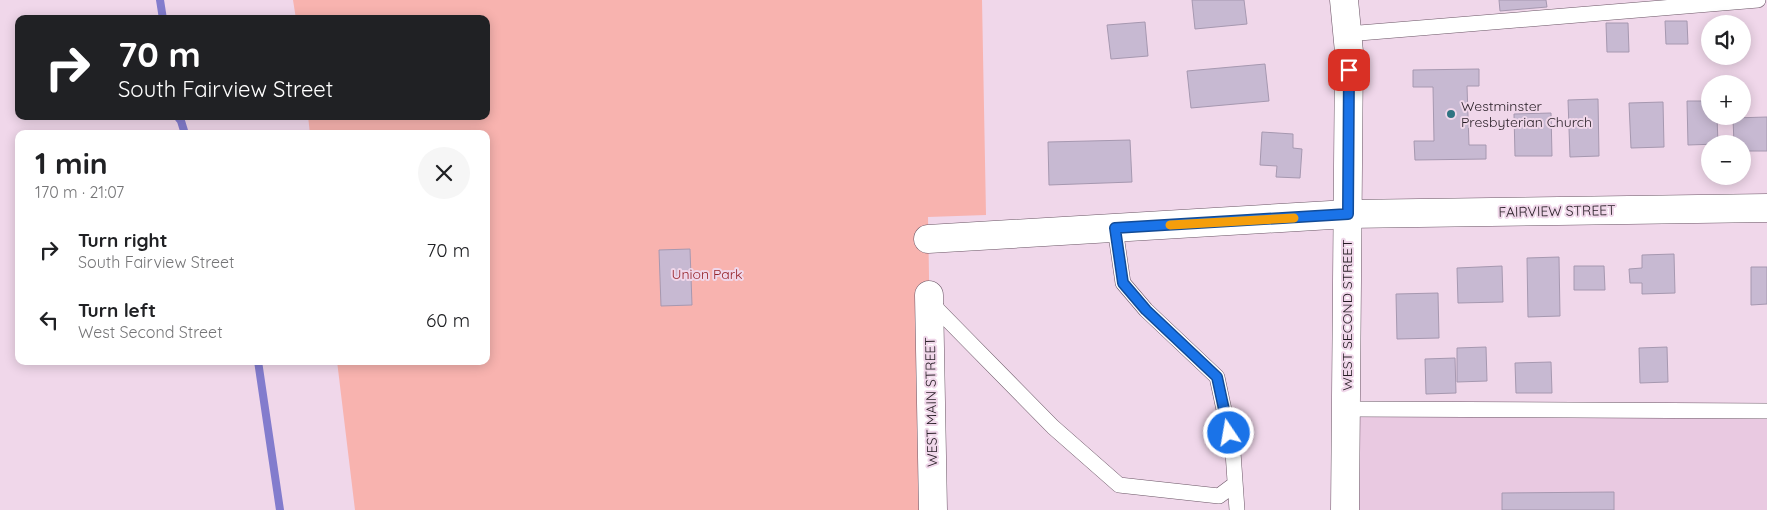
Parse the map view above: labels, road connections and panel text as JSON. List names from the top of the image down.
{
  "streets": {
    "street": ["FAIRVIEW STREET", "WEST SECOND STREET", "WEST MAIN STREET"]
  },
  "crossings": [
    ["FAIRVIEW STREET", "WEST SECOND STREET"]
  ],
  "parks": ["Union Park"],
  "places": ["Westminster Presbyterian Church"],
  "page": {
    "map_buttons": ["+", "−"],
    "turn": ["70 m", "South Fairview Street"],
    "heading": ["1 min", "170 m · 21:07"],
    "list": [
      {
        "name": "Turn right",
        "note": "South Fairview Street",
        "value": "70 m"
      },
      {
        "name": "Turn left",
        "note": "West Second Street",
        "value": "60 m"
      }
    ]
  }
}
